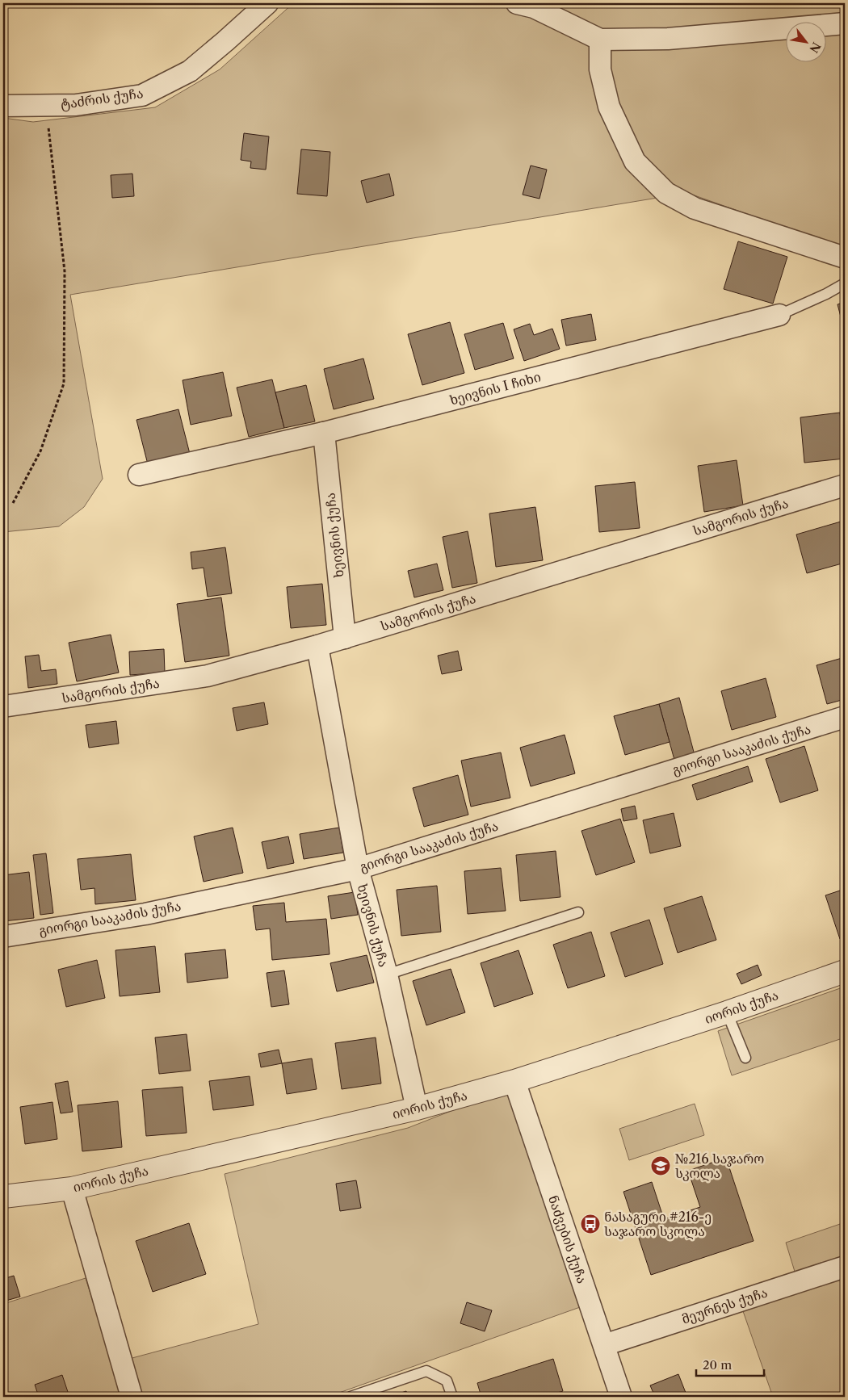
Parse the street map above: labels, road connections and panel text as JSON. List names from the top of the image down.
{
  "streets": {
    "street": [
      "ტაძრის ქუჩა",
      "ხეივნის I ჩიხი",
      "სამგორის ქუჩა",
      "ხეივნის ქუჩა",
      "გიორგი სააკაძის ქუჩა",
      "იორის ქუჩა",
      "ნაძვების ქუჩა",
      "მეურნეს ქუჩა"
    ]
  },
  "crossings": [
    ["ხეივნის I ჩიხი", "ხეივნის ქუჩა"],
    ["სამგორის ქუჩა", "ხეივნის ქუჩა"],
    ["ხეივნის ქუჩა", "გიორგი სააკაძის ქუჩა"],
    ["ხეივნის ქუჩა", "იორის ქუჩა"],
    ["იორის ქუჩა", "ნაძვების ქუჩა"],
    ["ნაძვების ქუჩა", "მეურნეს ქუჩა"]
  ],
  "places": {
    "school or university": ["№216 საჯარო სკოლა"],
    "bus stop": ["ნასაგური #216-ე საჯარო სკოლა"]
  },
  "scale_bar": "20 m",
  "north": "bottom right"
}
